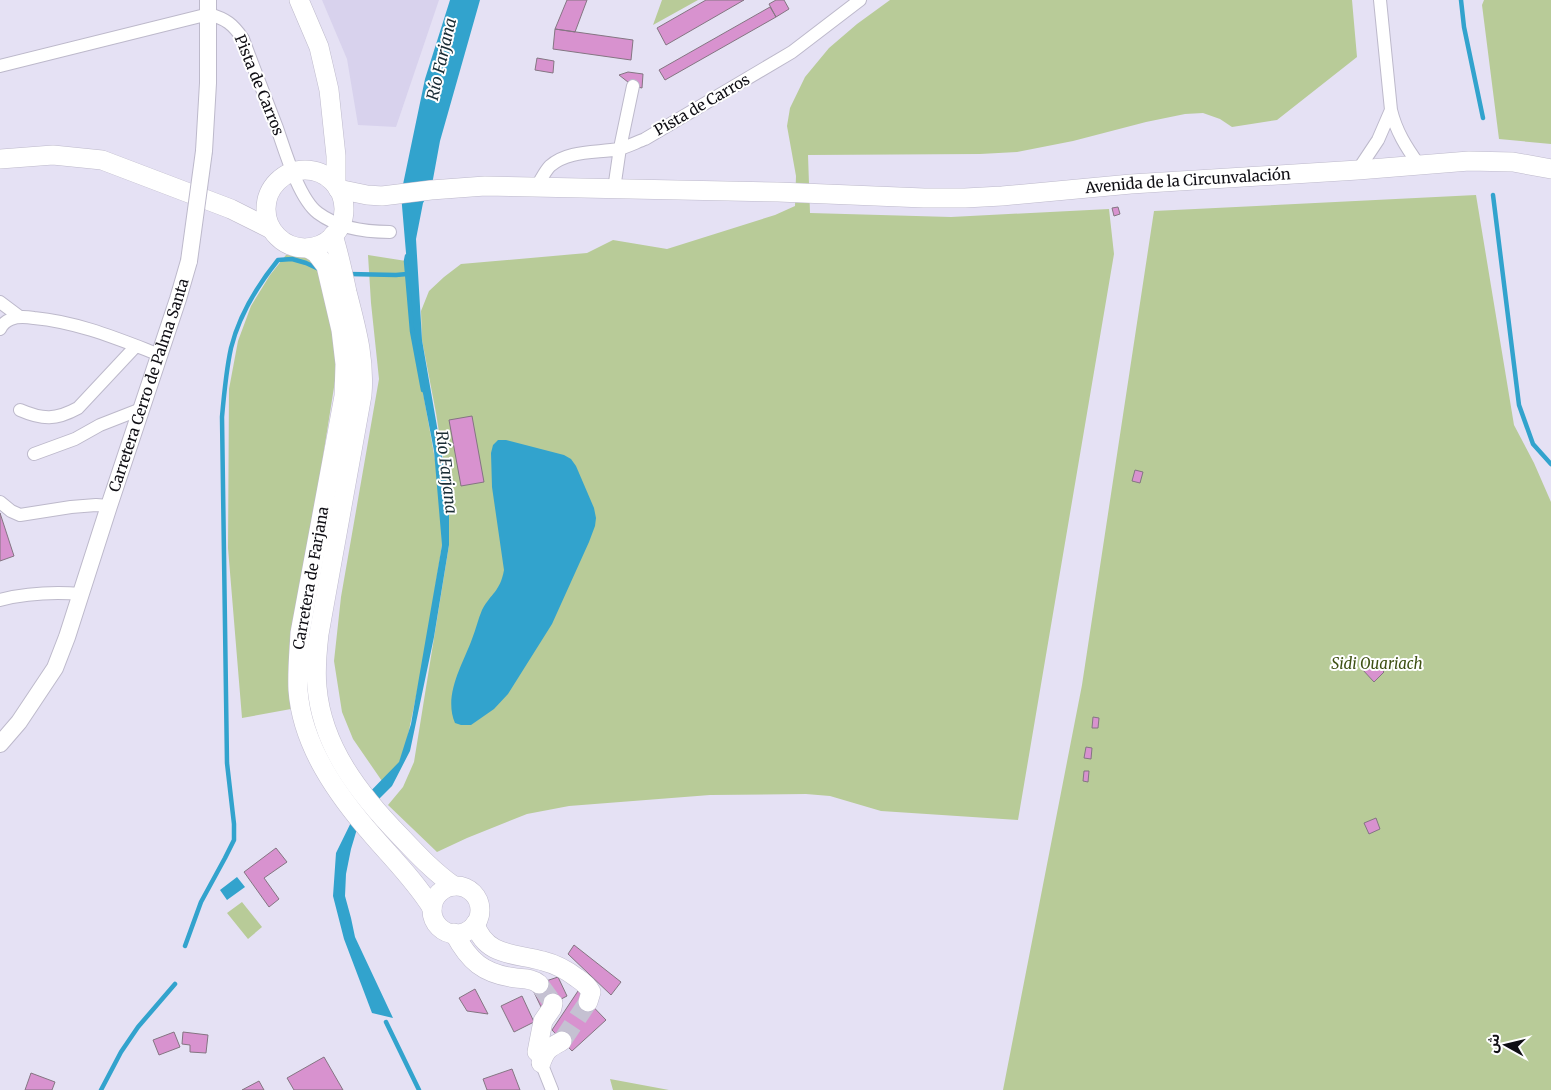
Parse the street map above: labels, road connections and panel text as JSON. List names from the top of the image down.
{
  "streets": {
    "main road": ["Avenida de la Circunvalación", "Carretera de Farjana"],
    "street": ["Pista de Carros", "Carretera Cerro de Palma Santa"]
  },
  "crossings": [
    ["Pista de Carros", "Avenida de la Circunvalación"],
    ["Pista de Carros", "Carretera Cerro de Palma Santa"],
    ["Pista de Carros", "Carretera de Farjana"]
  ],
  "water": ["Río Farjana"],
  "parks": ["Sidi Ouariach"],
  "north": "left"
}
